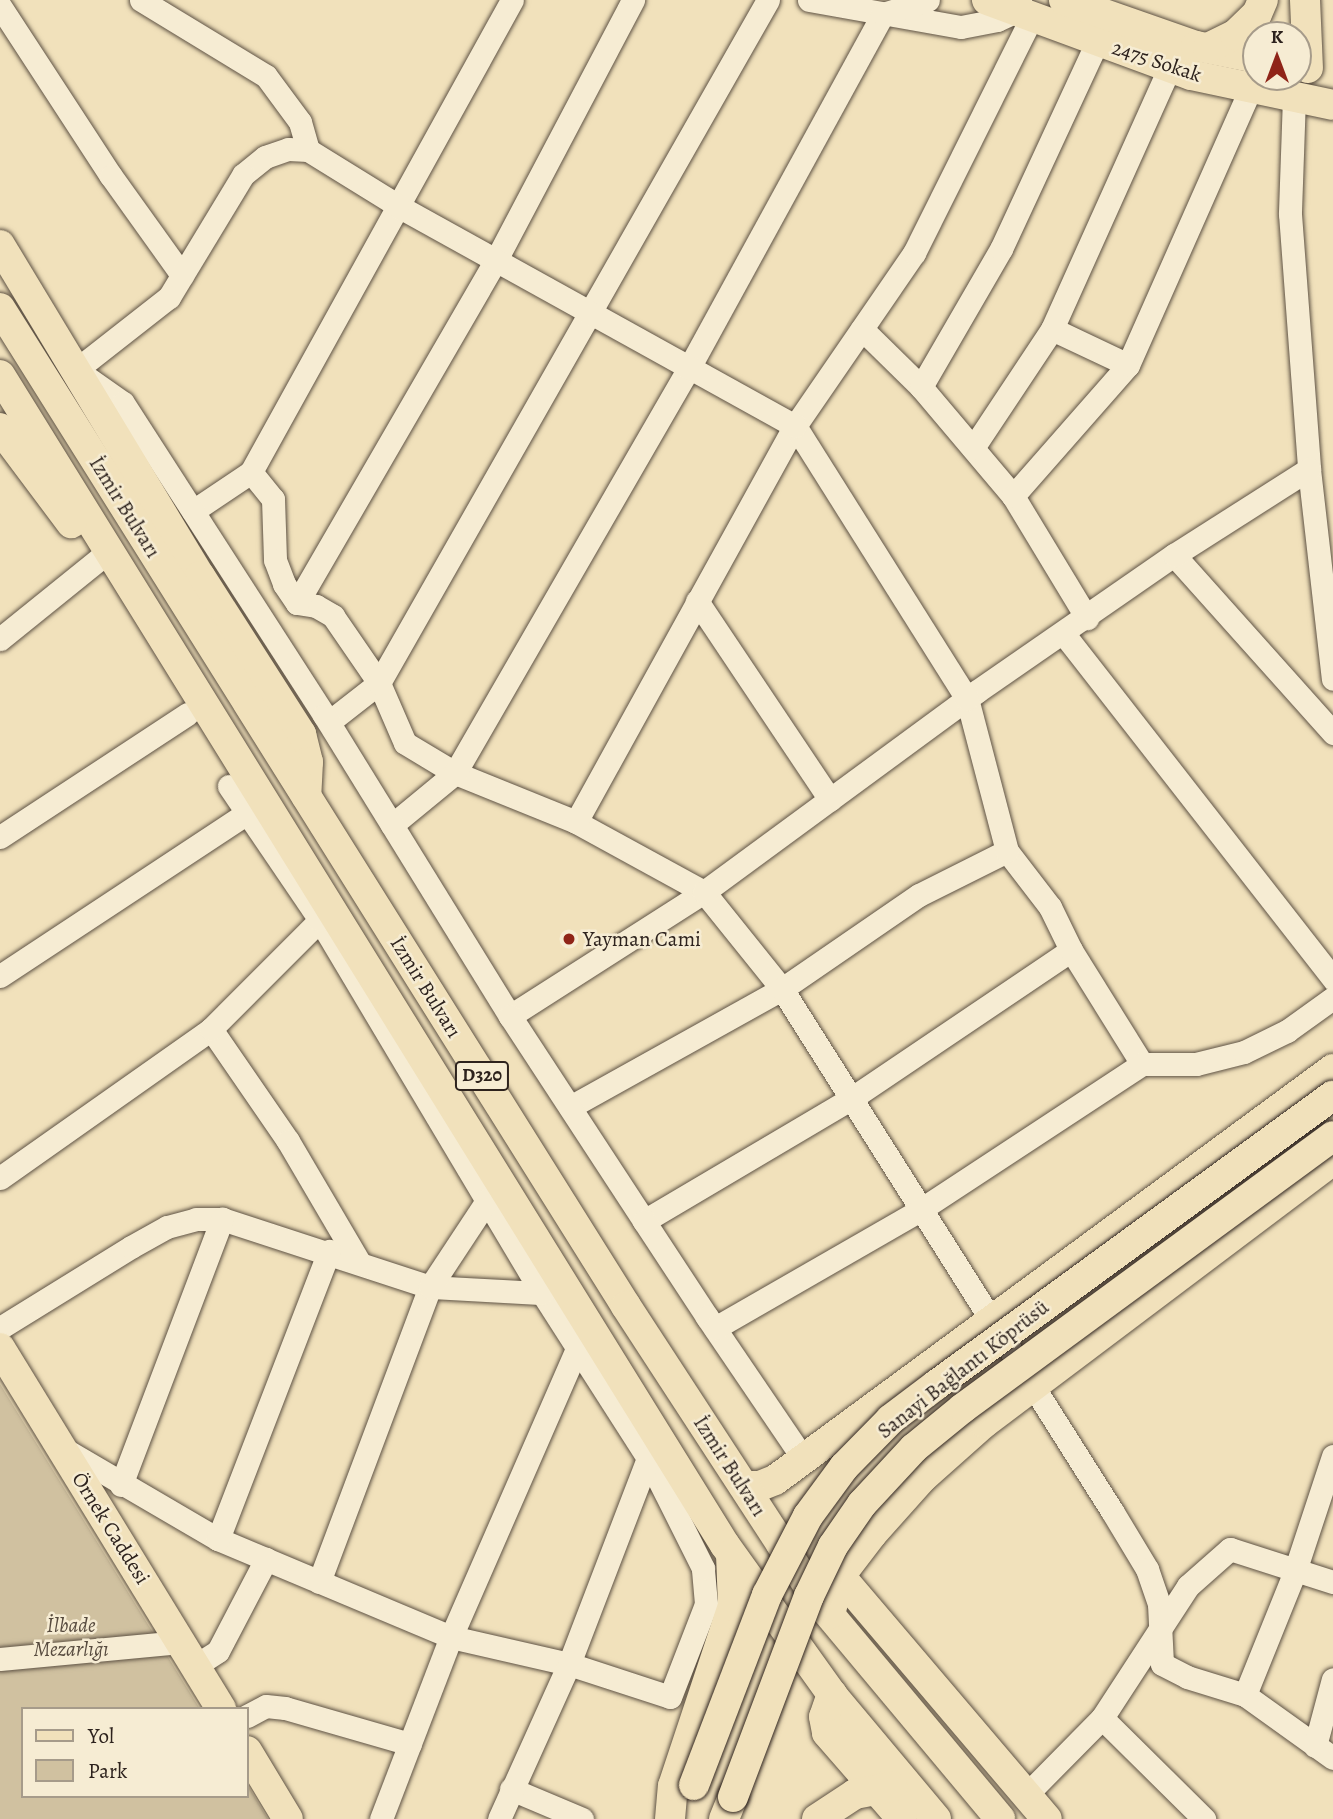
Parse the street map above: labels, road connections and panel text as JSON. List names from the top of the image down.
{
  "streets": {
    "main road": [
      "2475 Sokak",
      "İzmir Bulvarı",
      "D320",
      "Sanayi Bağlantı Köprüsü",
      "Örnek Caddesi"
    ]
  },
  "parks": ["İlbade Mezarlığı"],
  "places": ["Yayman Cami"],
  "legend": ["Yol", "Park"],
  "north": "top"
}
